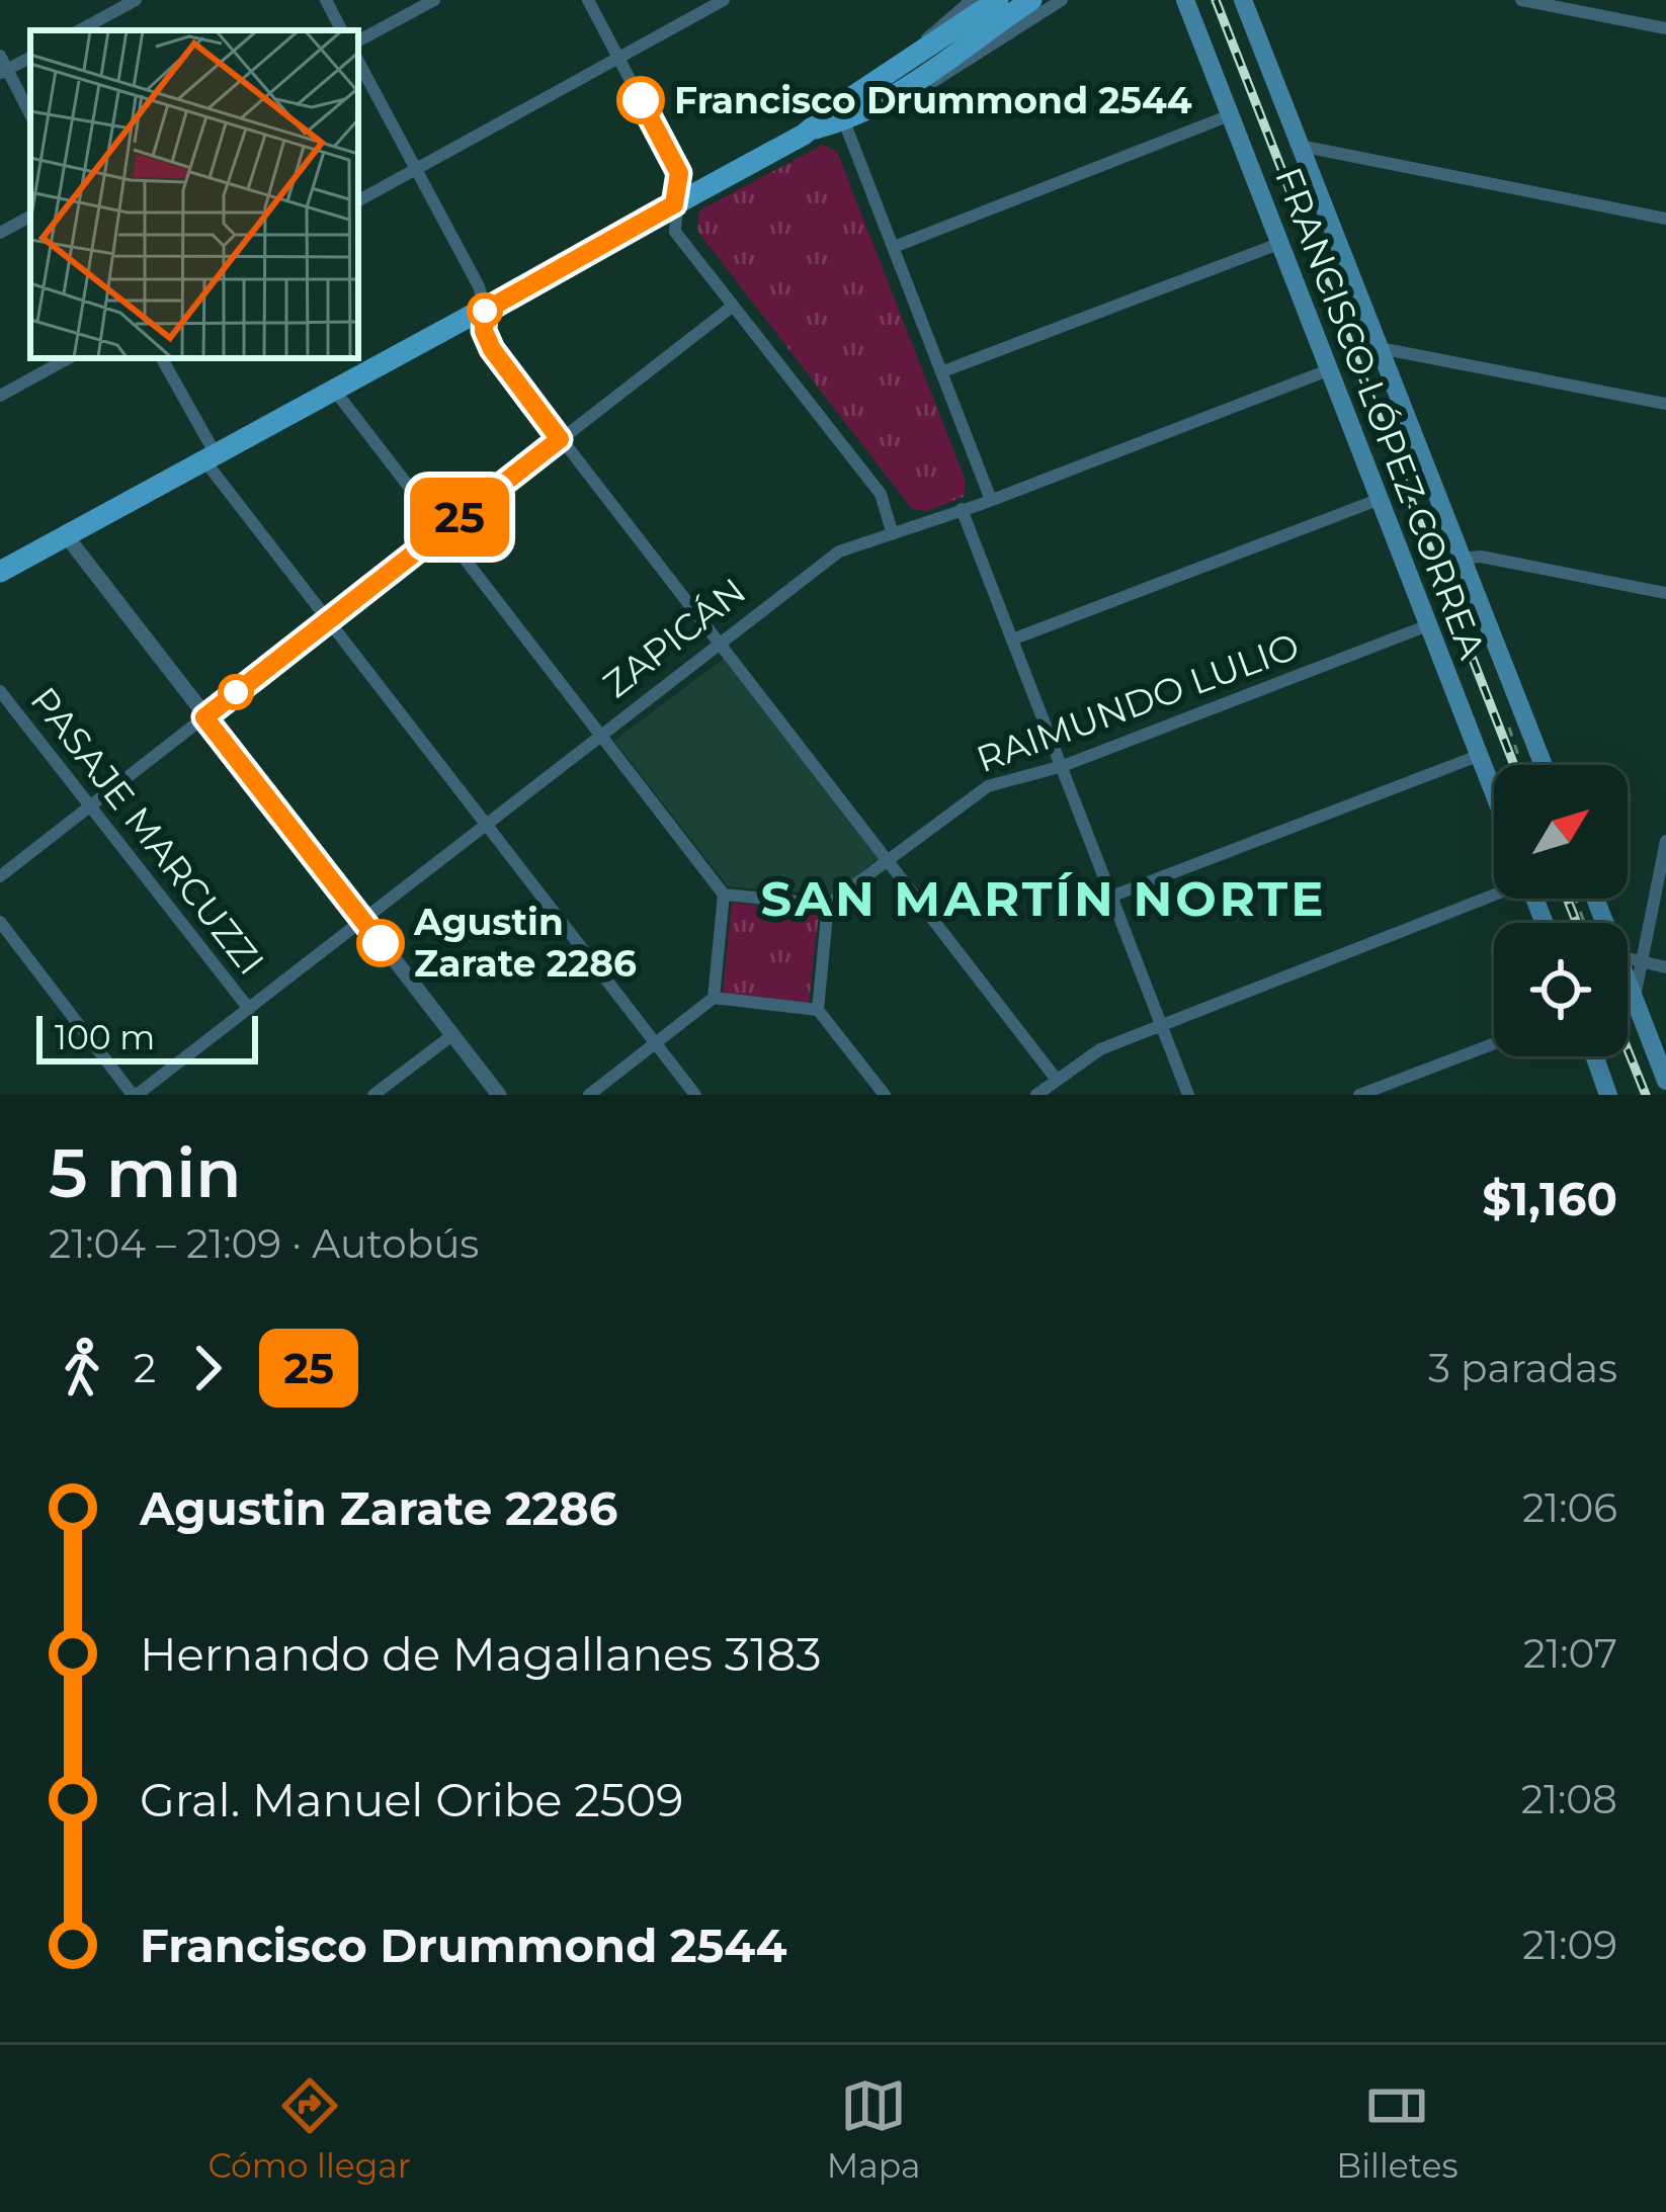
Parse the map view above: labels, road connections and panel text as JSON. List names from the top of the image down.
{
  "streets": {
    "main road": ["FRANCISCO LÓPEZ CORREA"],
    "street": ["ZAPICÁN", "RAIMUNDO LULIO", "PASAJE MARCUZZI"]
  },
  "crossings": [
    ["FRANCISCO LÓPEZ CORREA", "ZAPICÁN"],
    ["FRANCISCO LÓPEZ CORREA", "RAIMUNDO LULIO"],
    ["ZAPICÁN", "PASAJE MARCUZZI"]
  ],
  "districts": ["SAN MARTÍN NORTE"],
  "places": ["Francisco Drummond 2544", "Agustin Zarate 2286"],
  "lines": ["bus line 25"],
  "scale_bar": "100 m",
  "north": "top right",
  "page": {
    "on_map": "25",
    "scale": "100 m",
    "heading": ["5 min", "21:04 – 21:09 · Autobús", "$1,160"],
    "legs": ["2", "25", "3 paradas"],
    "list": [
      {
        "name": "Agustin Zarate 2286",
        "value": "21:06"
      },
      {
        "name": "Hernando de Magallanes 3183",
        "value": "21:07"
      },
      {
        "name": "Gral. Manuel Oribe 2509",
        "value": "21:08"
      },
      {
        "name": "Francisco Drummond 2544",
        "value": "21:09"
      }
    ],
    "tabs": ["Cómo llegar", "Mapa", "Billetes"]
  }
}
